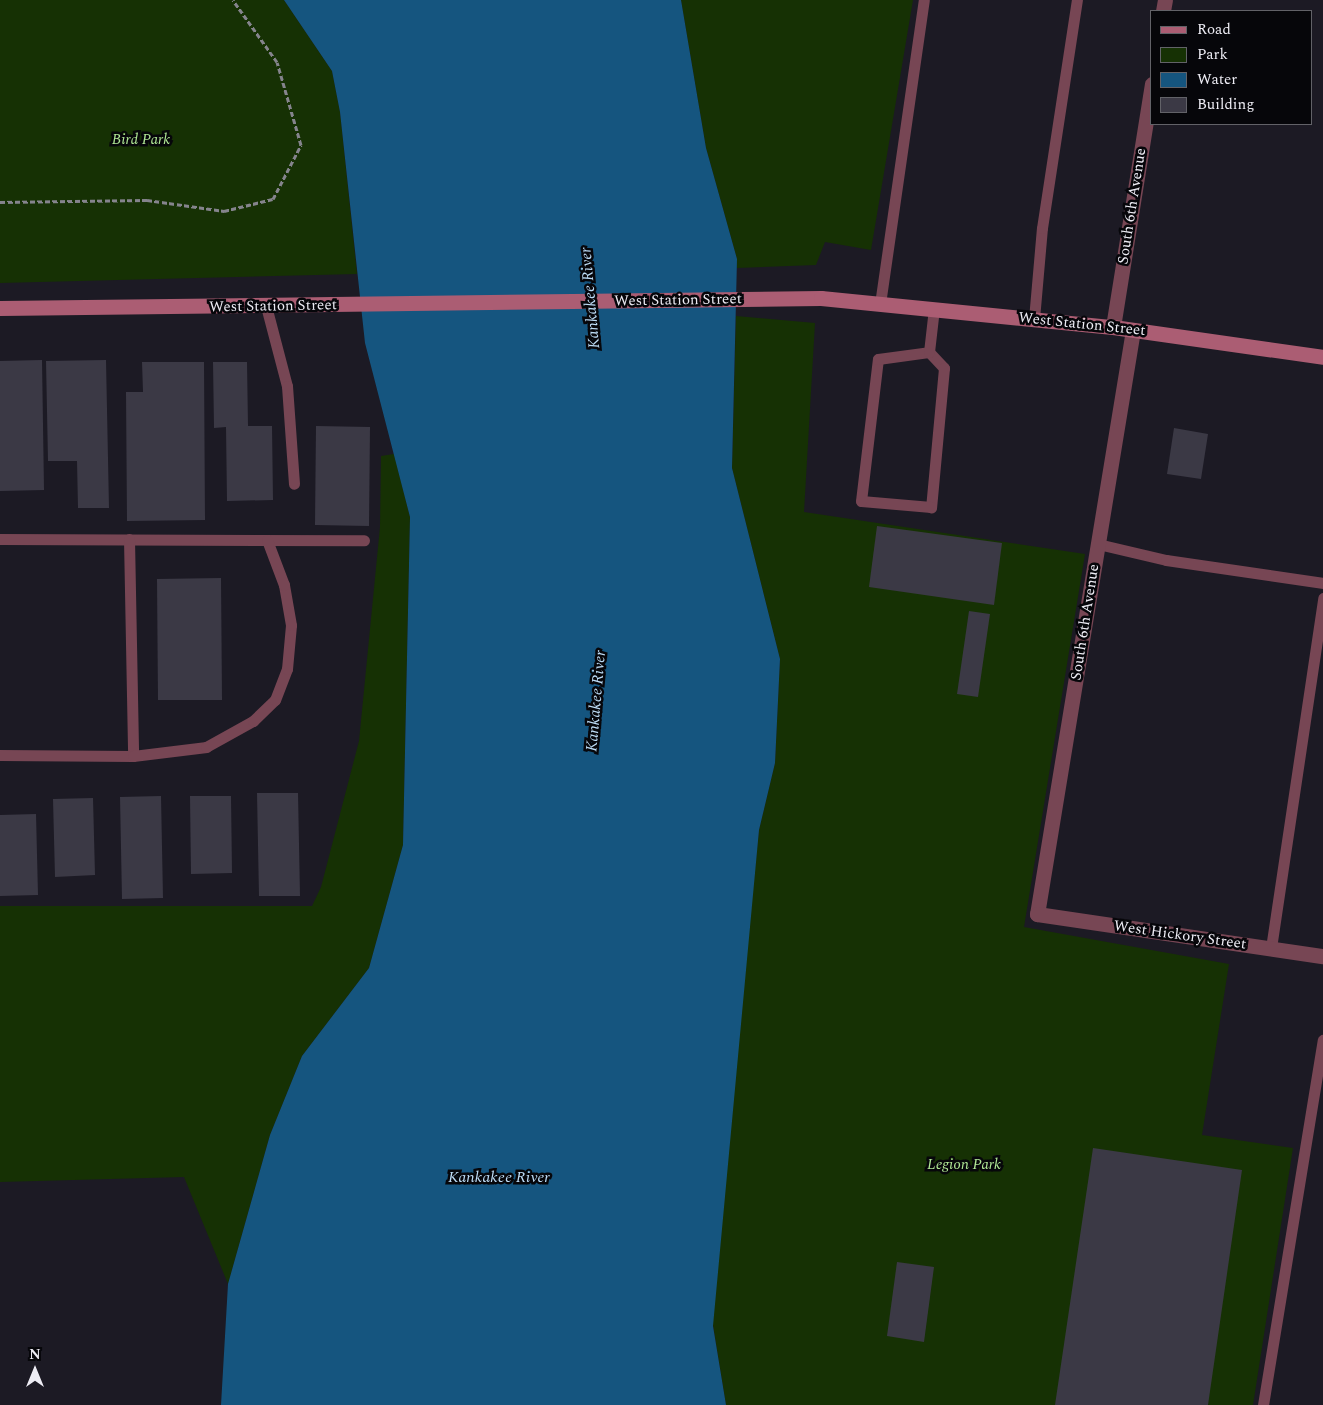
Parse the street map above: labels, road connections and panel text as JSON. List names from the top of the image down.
{
  "streets": {
    "main road": ["West Station Street"],
    "street": ["South 6th Avenue", "West Hickory Street"]
  },
  "crossings": [
    ["South 6th Avenue", "West Station Street"],
    ["South 6th Avenue", "West Hickory Street"]
  ],
  "water": ["Kankakee River"],
  "parks": ["Bird Park", "Legion Park"],
  "legend": [
    "Road",
    "Park",
    "Water",
    "Building"
  ],
  "north": "top"
}
